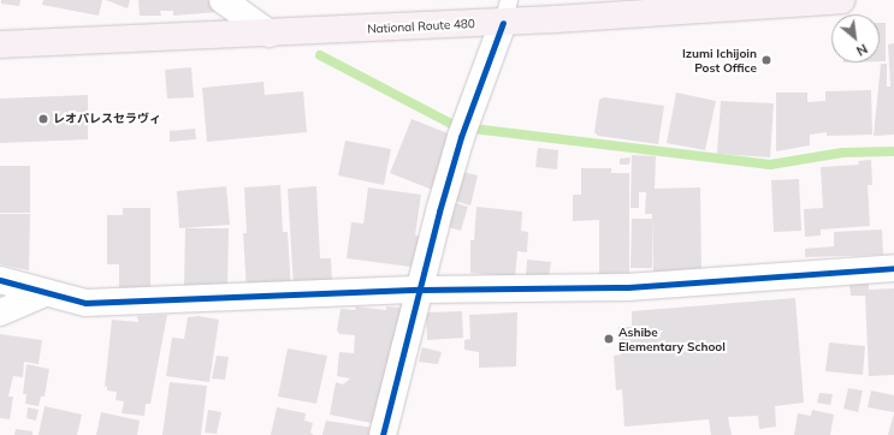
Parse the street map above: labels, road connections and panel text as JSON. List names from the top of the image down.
{
  "streets": {
    "highway": ["National Route 480"]
  },
  "places": ["Izumi Ichijoin Post Office", "レオパレスセラヴィ", "Ashibe Elementary School"],
  "north": "bottom right"
}
